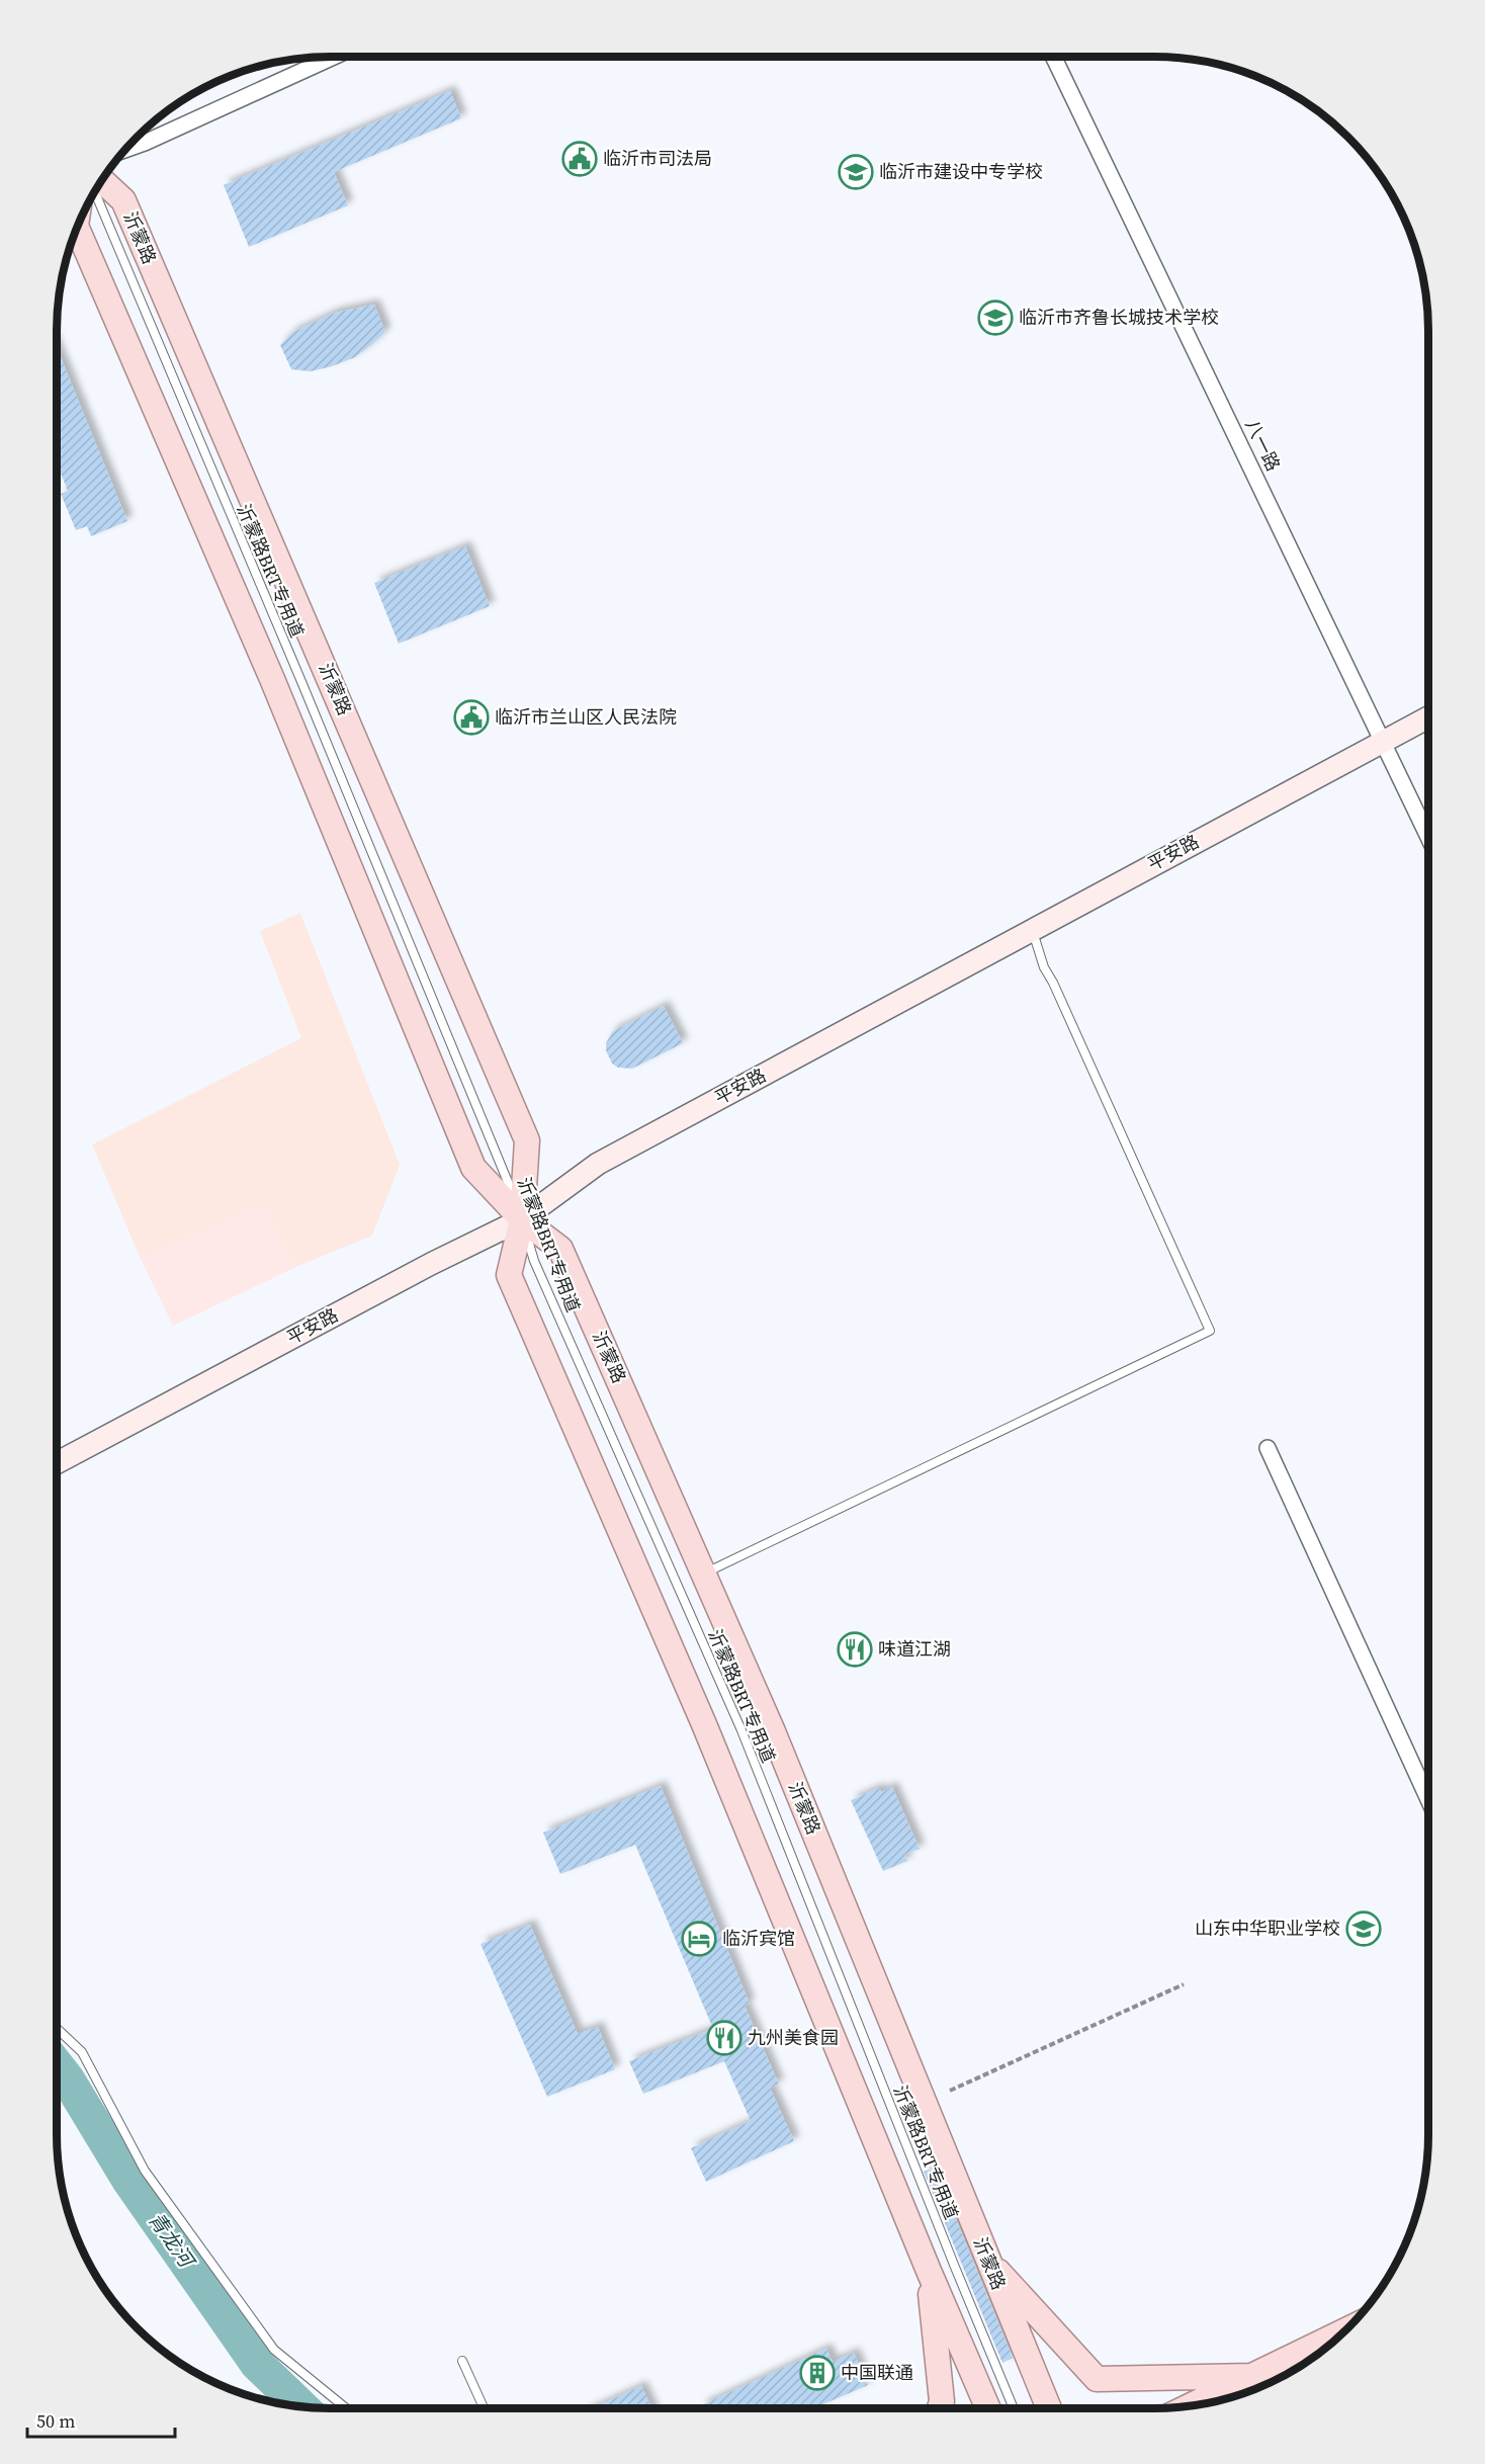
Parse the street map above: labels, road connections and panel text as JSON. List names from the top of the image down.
{
  "streets": {
    "main road": ["沂蒙路", "平安路"],
    "street": ["八一路"],
    "lane": ["沂蒙路BRT专用道"]
  },
  "crossings": [
    ["沂蒙路", "沂蒙路BRT专用道"],
    ["沂蒙路", "平安路"],
    ["八一路", "平安路"],
    ["沂蒙路BRT专用道", "平安路"]
  ],
  "water": ["青龙河"],
  "places": {
    "public building": ["临沂市司法局", "临沂市兰山区人民法院"],
    "school or university": ["临沂市建设中专学校", "临沂市齐鲁长城技术学校", "山东中华职业学校"],
    "restaurant": ["味道江湖", "九州美食园"],
    "hotel": ["临沂宾馆"],
    "building": ["中国联通"]
  },
  "scale_bar": "50 m"
}
